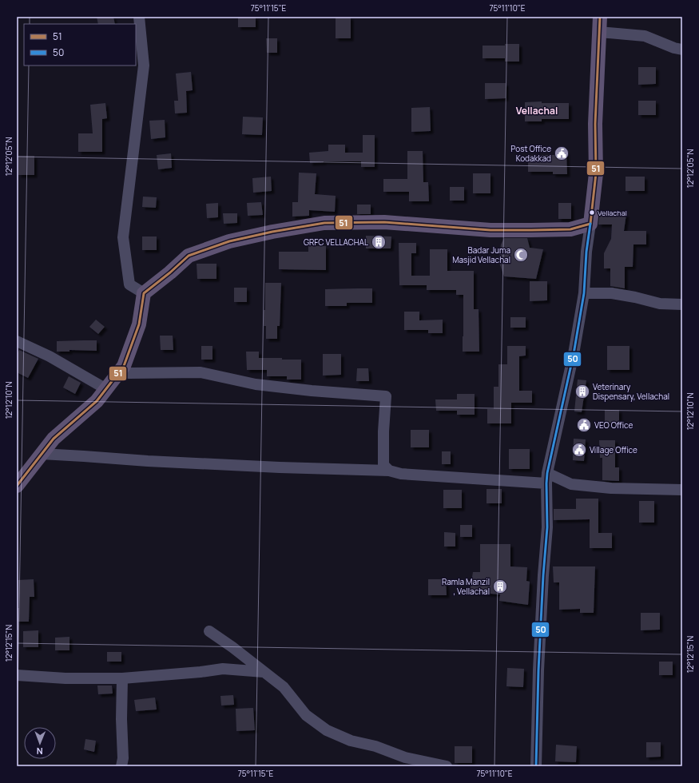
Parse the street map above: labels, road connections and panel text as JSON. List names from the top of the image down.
{
  "districts": ["Vellachal"],
  "places": {
    "public building": ["Post Office Kodakkad", "VEO Office", "Village Office"],
    "other": ["Vellachal"],
    "building": ["GRFC VELLACHAL", "Veterinary Dispensary, Vellachal", "Ramla Manzil , Vellachal"],
    "mosque": ["Badar Juma Masjid Vellachal"]
  },
  "lines": ["transit line 51", "transit line 50"],
  "legend": ["51", "50"],
  "north": "bottom",
  "coordinates": [
    "75°11'15\"E",
    "75°11'10\"E",
    "12°12'05\"N",
    "12°12'10\"N",
    "12°12'15\"N"
  ]
}
